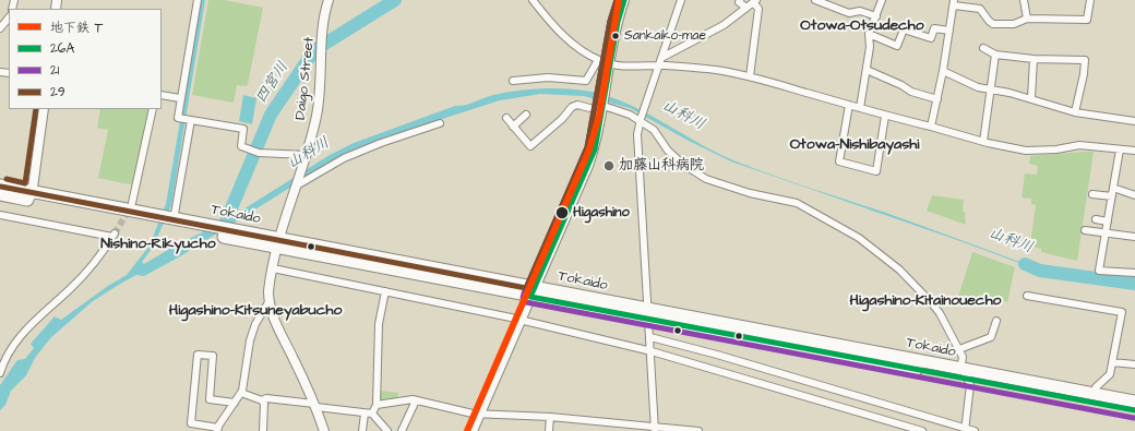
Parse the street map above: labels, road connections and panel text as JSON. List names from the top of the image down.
{
  "streets": {
    "highway": ["Tokaido"],
    "street": ["Daigo Street"]
  },
  "crossings": [
    ["Daigo Street", "Tokaido"]
  ],
  "districts": [
    "Otowa-Otsudecho",
    "Otowa-Nishibayashi",
    "Nishino-Rikyucho",
    "Higashino-Kitainouecho",
    "Higashino-Kitsuneyabucho"
  ],
  "water": ["四宮川", "山科川"],
  "places": ["Sankaiko-mae", "加藤山科病院", "Higashino"],
  "lines": [
    "metro line T",
    "transit line 26A",
    "transit line 21",
    "transit line 29"
  ],
  "legend": [
    "地下鉄 T",
    "26A",
    "21",
    "29"
  ]
}
